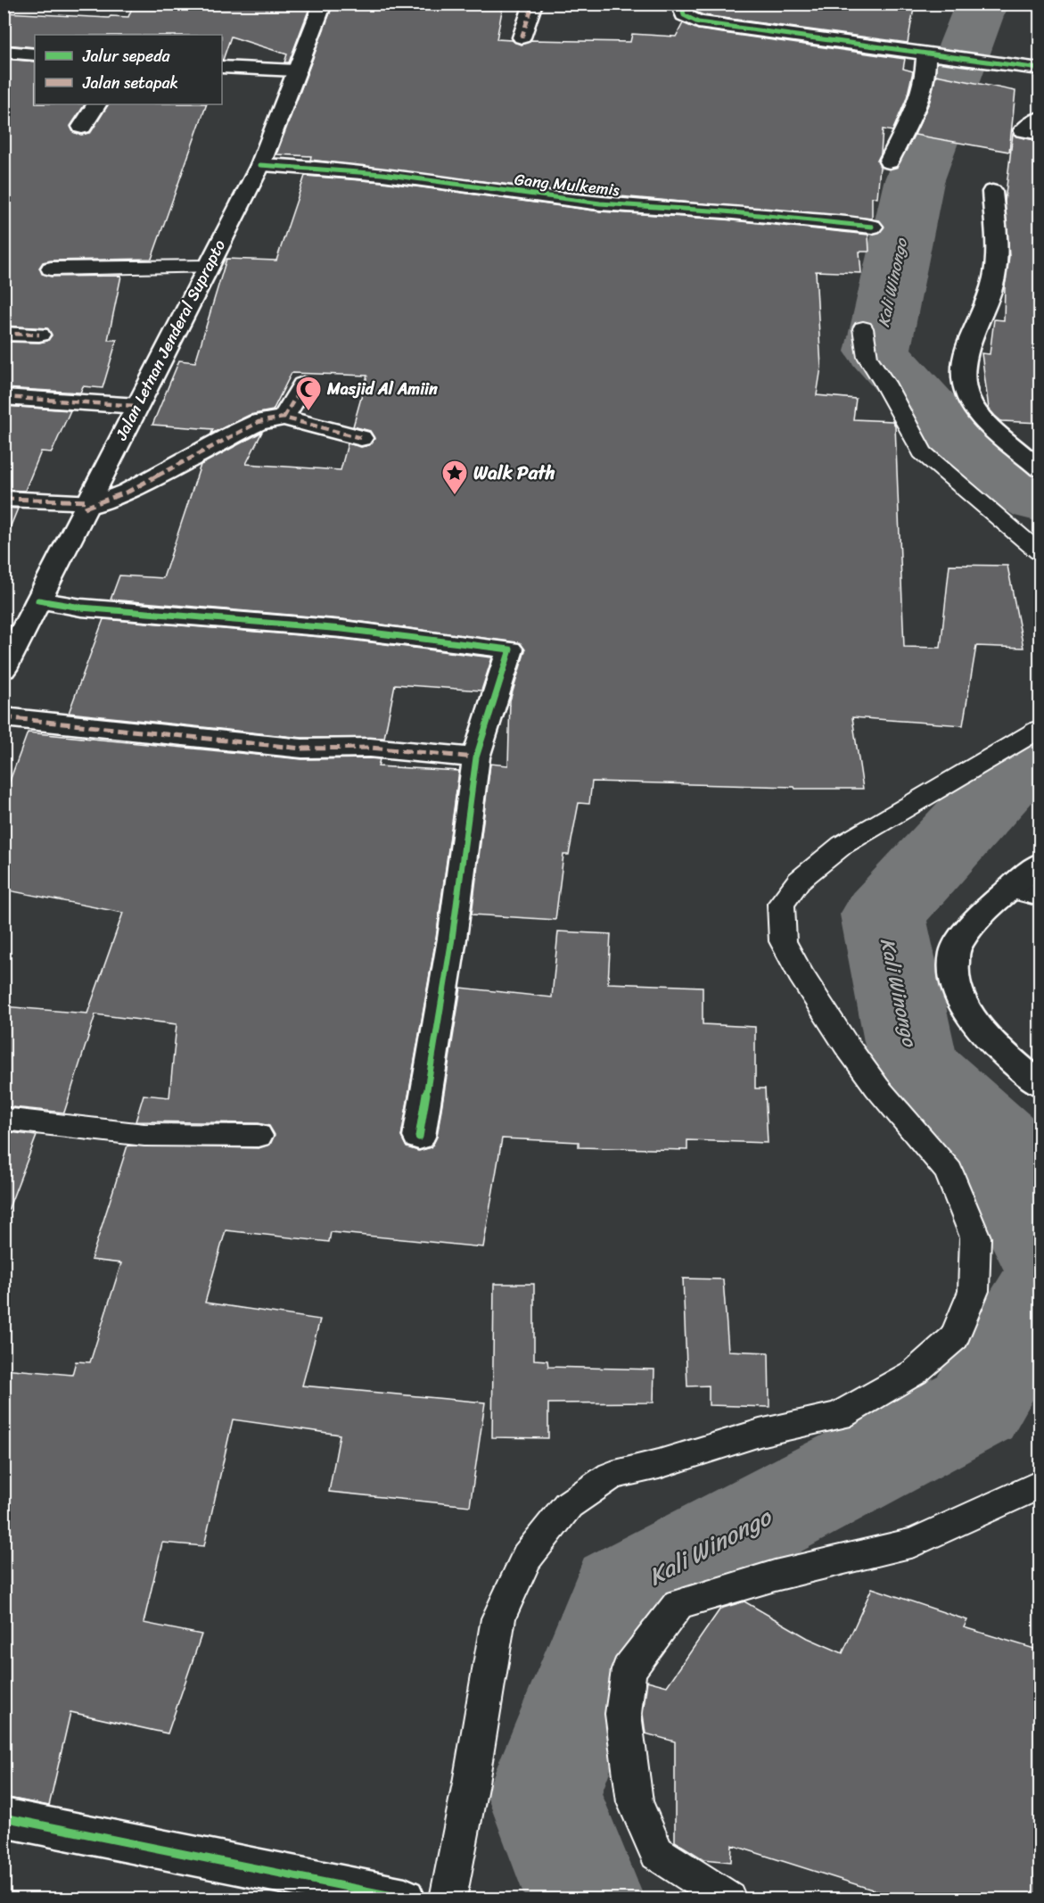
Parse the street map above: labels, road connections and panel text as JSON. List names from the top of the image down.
{
  "streets": {
    "street": ["Gang Mulkemis", "Jalan Letnan Jenderal Suprapto"]
  },
  "crossings": [
    ["Gang Mulkemis", "Jalan Letnan Jenderal Suprapto"]
  ],
  "water": ["Kali Winongo"],
  "places": {
    "mosque": ["Masjid Al Amiin"],
    "place": ["Walk Path"]
  },
  "legend": ["Jalur sepeda", "Jalan setapak"]
}
